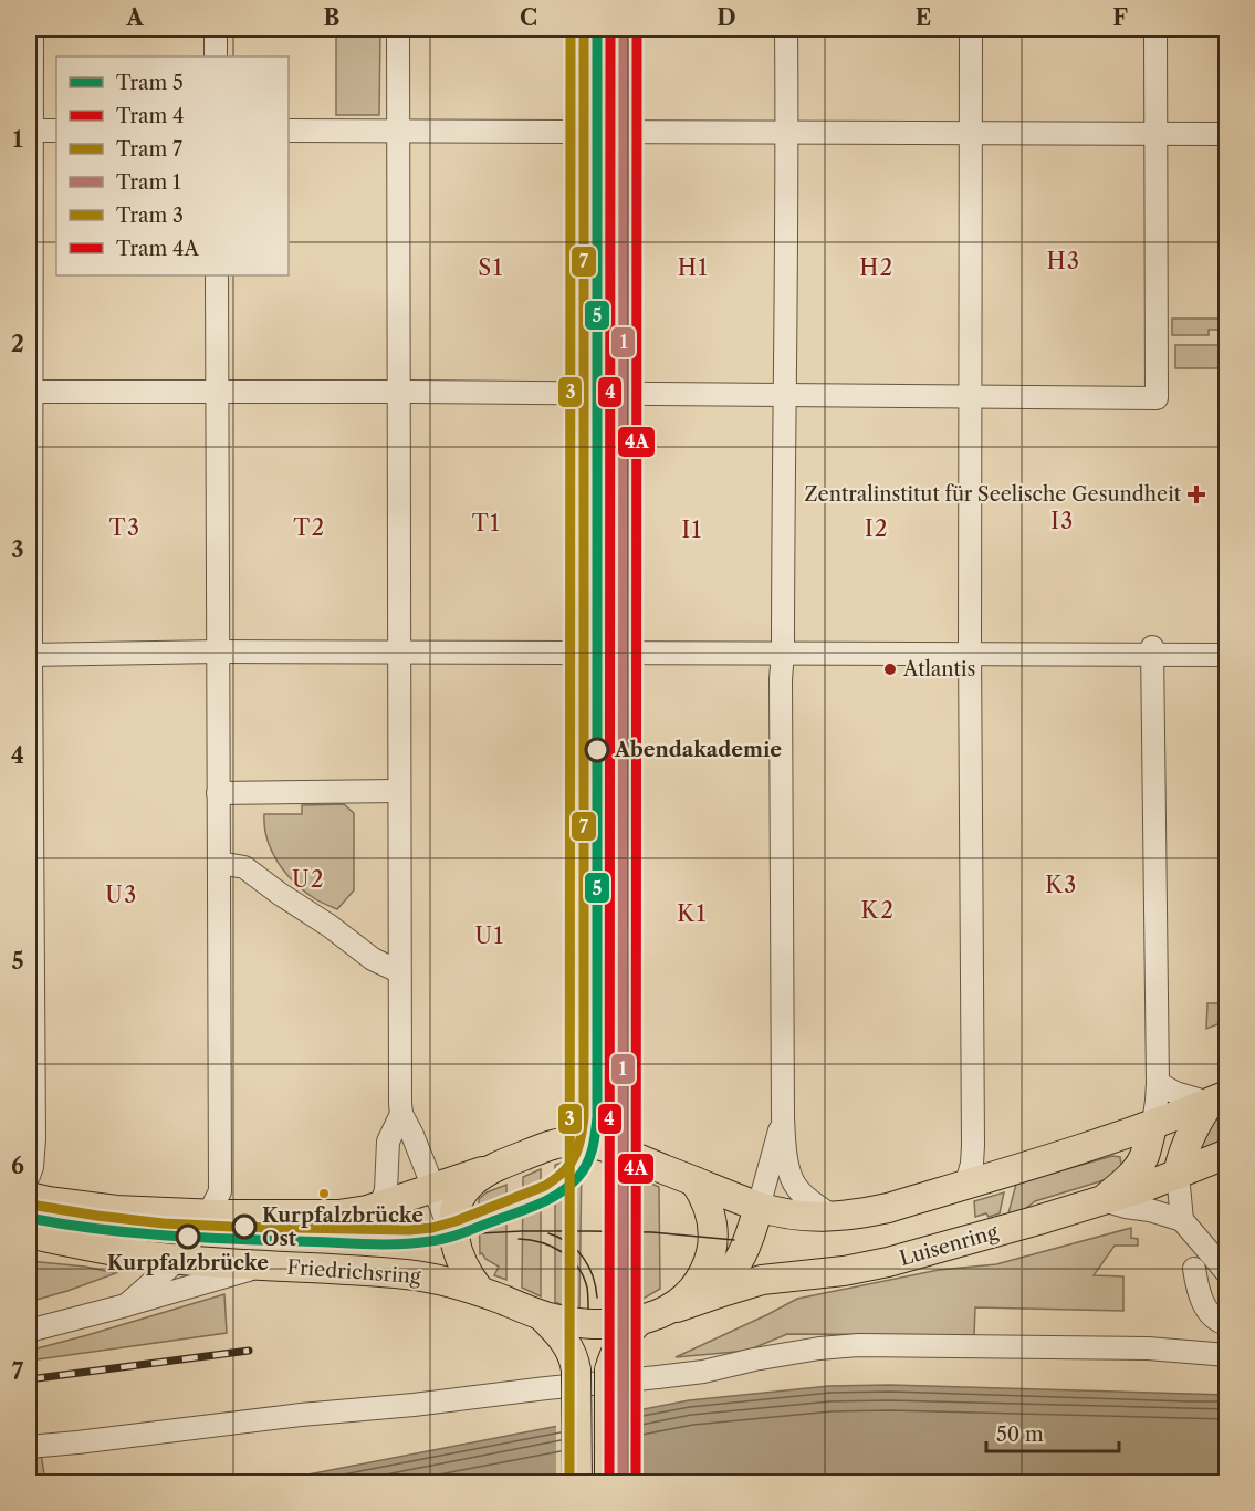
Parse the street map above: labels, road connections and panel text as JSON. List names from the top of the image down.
{
  "streets": {
    "main road": ["Luisenring", "Friedrichsring"]
  },
  "crossings": [
    ["Luisenring", "Friedrichsring"]
  ],
  "districts": [
    "H3",
    "S1",
    "H1",
    "H2",
    "I3",
    "T1",
    "T3",
    "T2",
    "I2",
    "I1",
    "U2",
    "K3",
    "U3",
    "K2",
    "K1",
    "U1"
  ],
  "places": {
    "health": ["Zentralinstitut für Seelische Gesundheit"],
    "other": [
      "Atlantis",
      "Abendakademie",
      "Kurpfalzbrücke Ost",
      "Kurpfalzbrücke"
    ]
  },
  "lines": [
    "tram line 5",
    "tram line 4",
    "tram line 7",
    "tram line 1",
    "tram line 3",
    "tram line 4A"
  ],
  "legend": [
    "Tram 5",
    "Tram 4",
    "Tram 7",
    "Tram 1",
    "Tram 3",
    "Tram 4A"
  ],
  "scale_bar": "50 m",
  "grid": {
    "columns": [
      "A",
      "B",
      "C",
      "D",
      "E",
      "F"
    ],
    "rows": [
      "1",
      "2",
      "3",
      "4",
      "5",
      "6",
      "7"
    ]
  }
}
